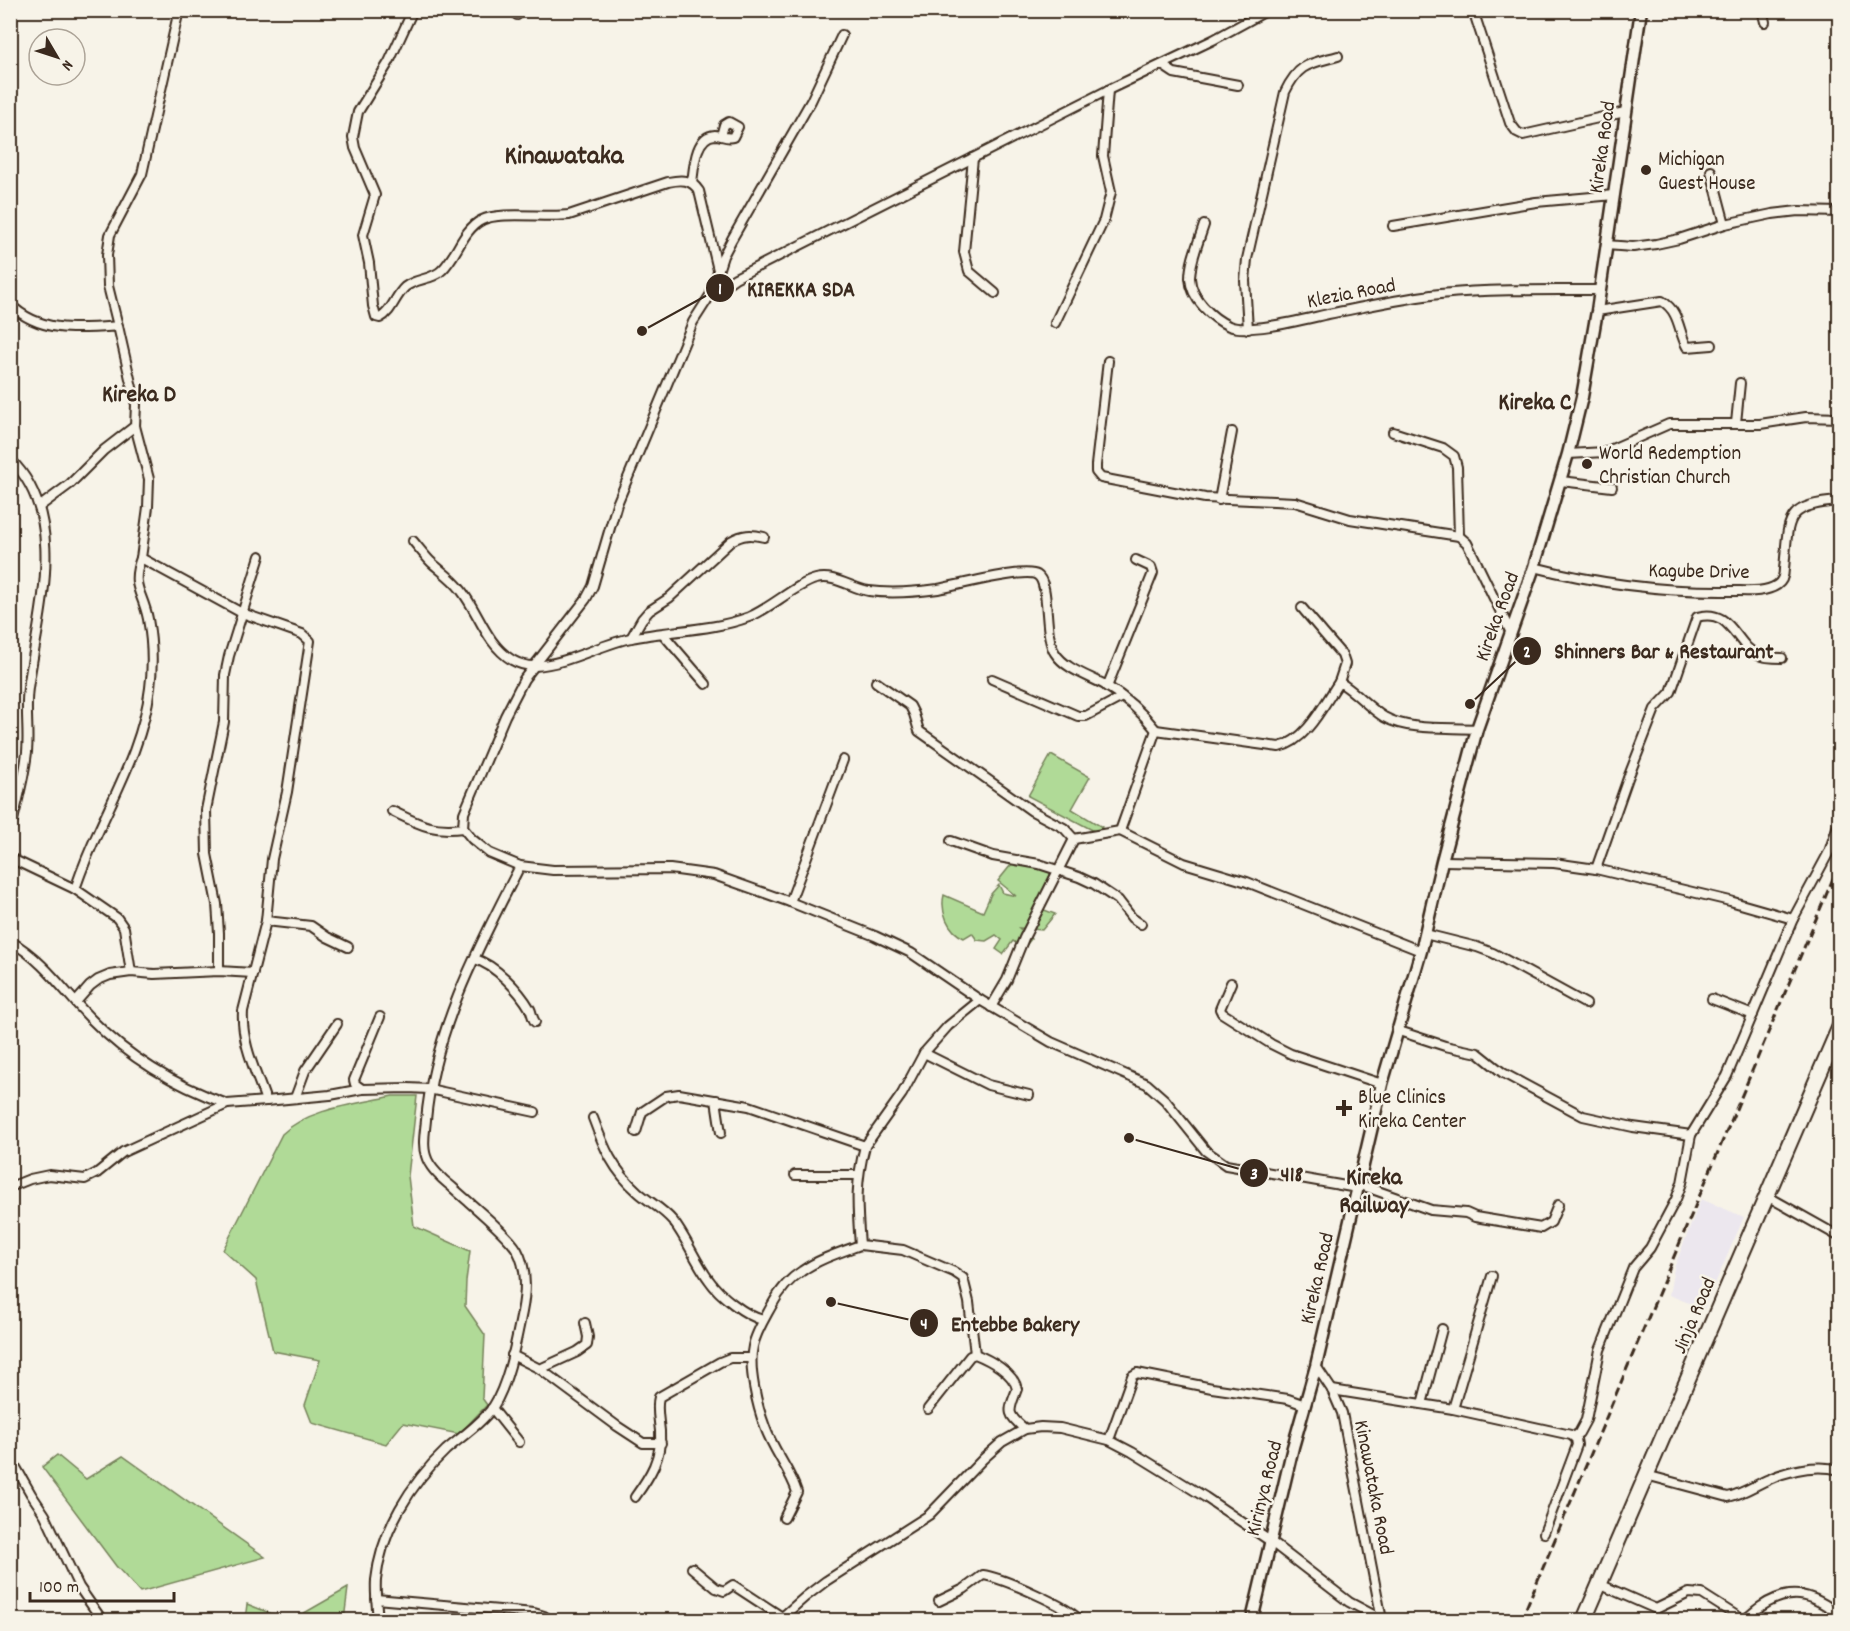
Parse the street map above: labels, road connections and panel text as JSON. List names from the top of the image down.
{
  "streets": {
    "highway": ["Jinja Road"],
    "main road": ["Kireka Road", "Kirinya Road"],
    "street": ["Klezia Road", "Kagube Drive", "Kinawataka Road"]
  },
  "crossings": [
    ["Kireka Road", "Klezia Road"],
    ["Kireka Road", "Kagube Drive"],
    ["Kireka Road", "Kinawataka Road"],
    ["Kireka Road", "Kirinya Road"],
    ["Kinawataka Road", "Kirinya Road"]
  ],
  "districts": [
    "Kinawataka",
    "Kireka D",
    "Kireka C",
    "Kireka Railway"
  ],
  "places": {
    "other": [
      "Michigan Guest House",
      "KIREKKA SDA",
      "World Redemption Christian Church",
      "Shinners Bar & Restaurant",
      "418",
      "Entebbe Bakery"
    ],
    "health": ["Blue Clinics Kireka Center"]
  },
  "scale_bar": "100 m",
  "north": "bottom right"
}
